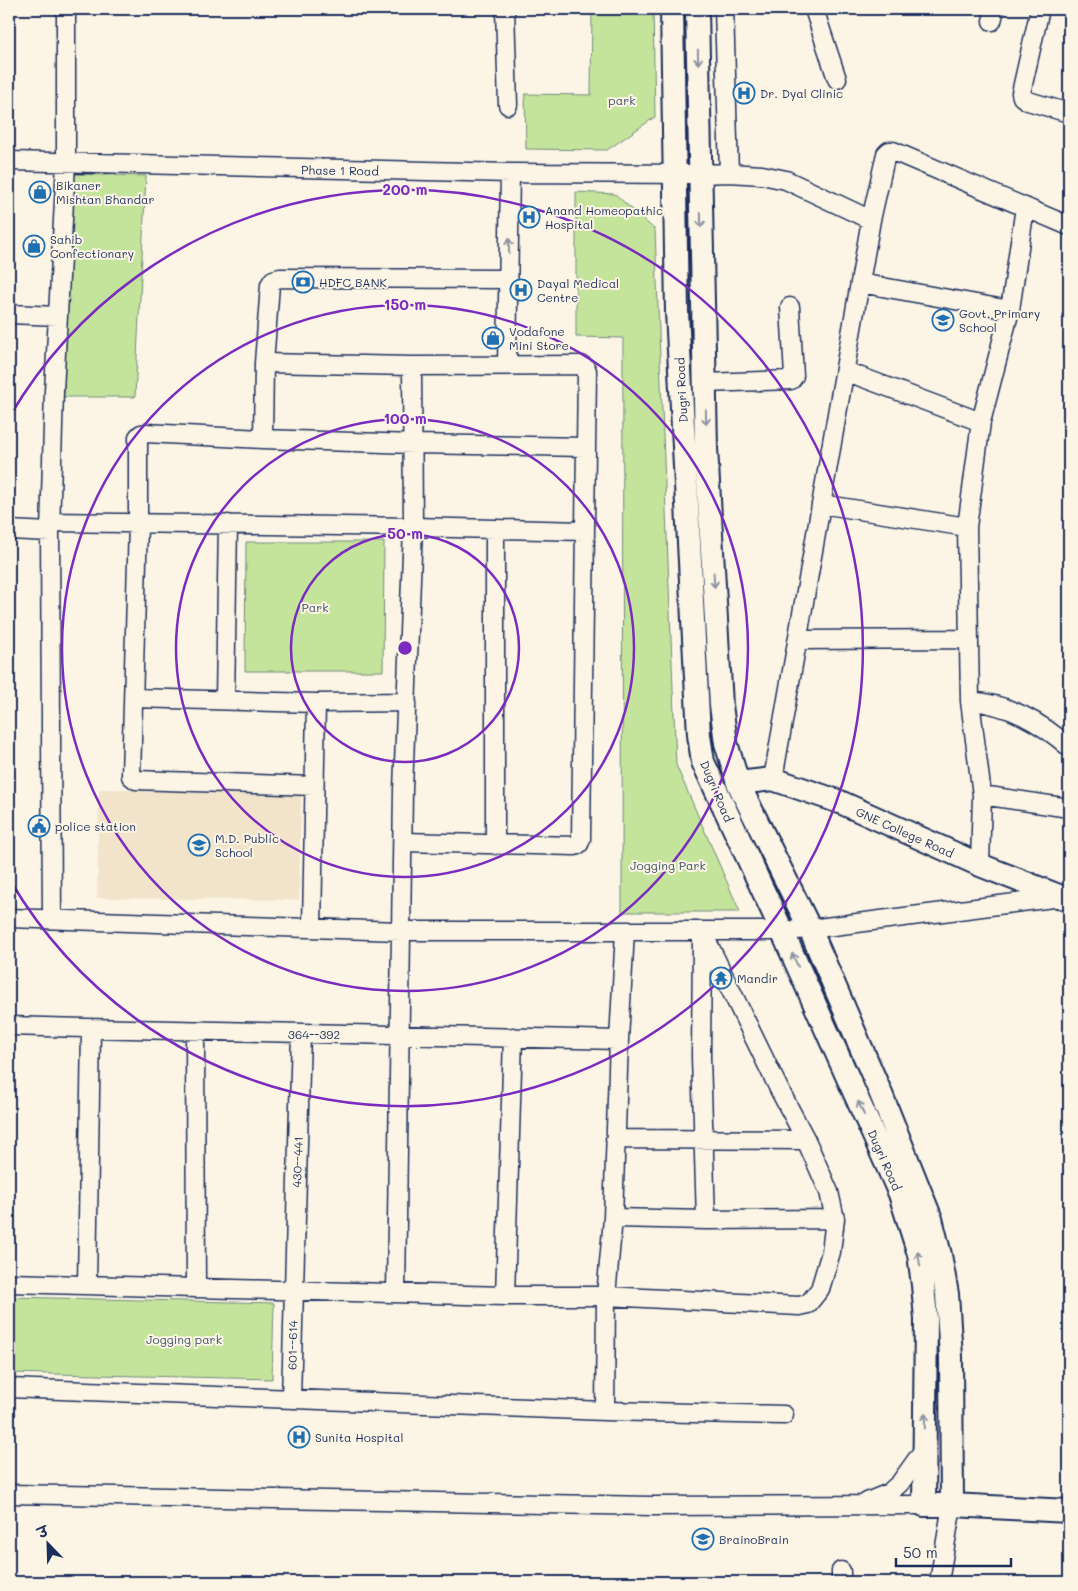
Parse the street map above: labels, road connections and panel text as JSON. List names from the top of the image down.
{
  "streets": {
    "street": [
      "Phase 1 Road",
      "Dugri Road",
      "GNE College Road",
      "364--392",
      "430--441",
      "601--614"
    ]
  },
  "crossings": [
    ["Phase 1 Road", "Dugri Road"],
    ["Dugri Road", "GNE College Road"],
    ["364--392", "430--441"],
    ["430--441", "601--614"]
  ],
  "parks": [
    "park",
    "Park",
    "Jogging Park",
    "Jogging park"
  ],
  "places": {
    "hospital": [
      "Dr. Dyal Clinic",
      "Anand Homeopathic Hospital",
      "Dayal Medical Centre",
      "Sunita Hospital"
    ],
    "shop": ["Bikaner Mishtan Bhandar", "Sahib Confectionary", "Vodafone Mini Store"],
    "bank": ["HDFC BANK"],
    "school or university": ["Govt. Primary School", "M.D. Public School", "BrainoBrain"],
    "public building": ["police station"],
    "temple": ["Mandir"]
  },
  "scale_bar": "50 m",
  "north": "top left",
  "rings": [
    "200 m",
    "150 m",
    "100 m",
    "50 m"
  ]
}
